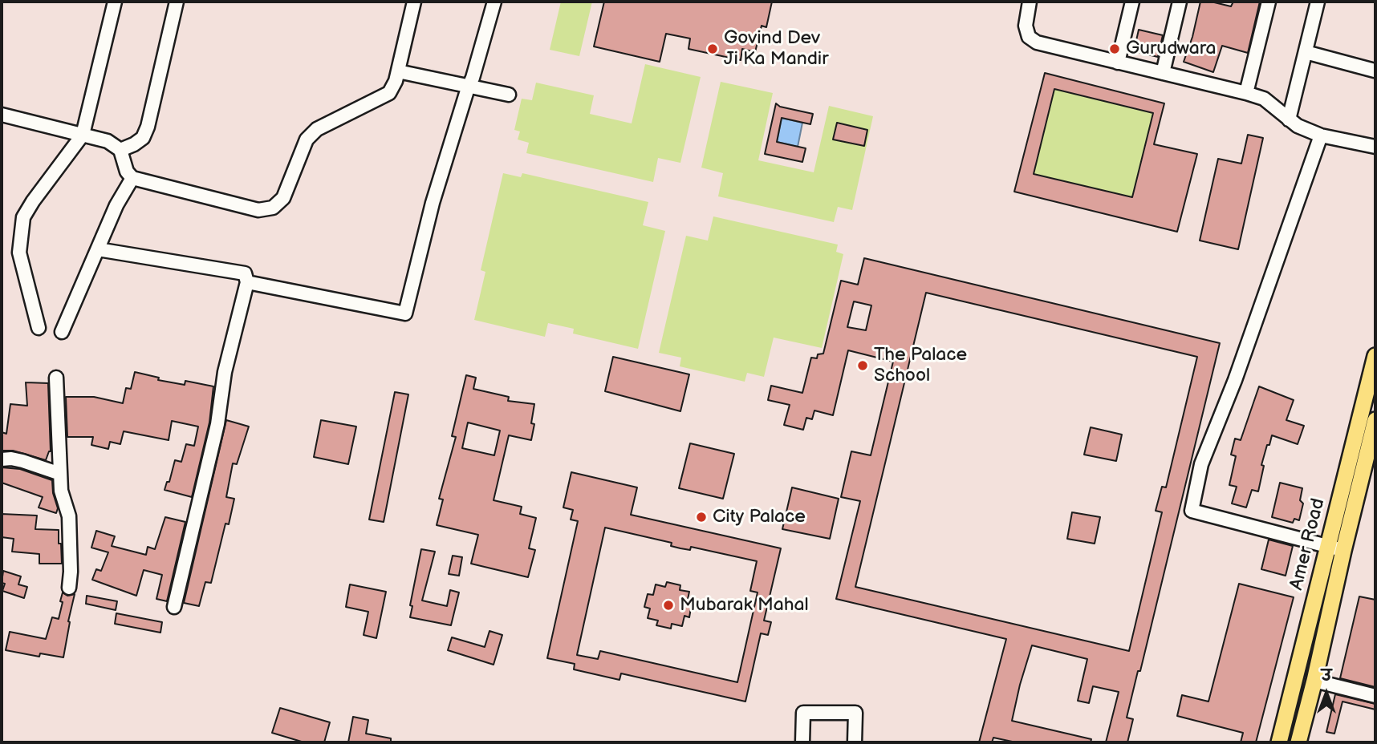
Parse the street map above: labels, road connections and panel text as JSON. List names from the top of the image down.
{
  "streets": {
    "main road": ["Amer Road"]
  },
  "places": [
    "Govind Dev Ji Ka Mandir",
    "Gurudwara",
    "The Palace School",
    "City Palace",
    "Mubarak Mahal"
  ],
  "north": "top"
}
